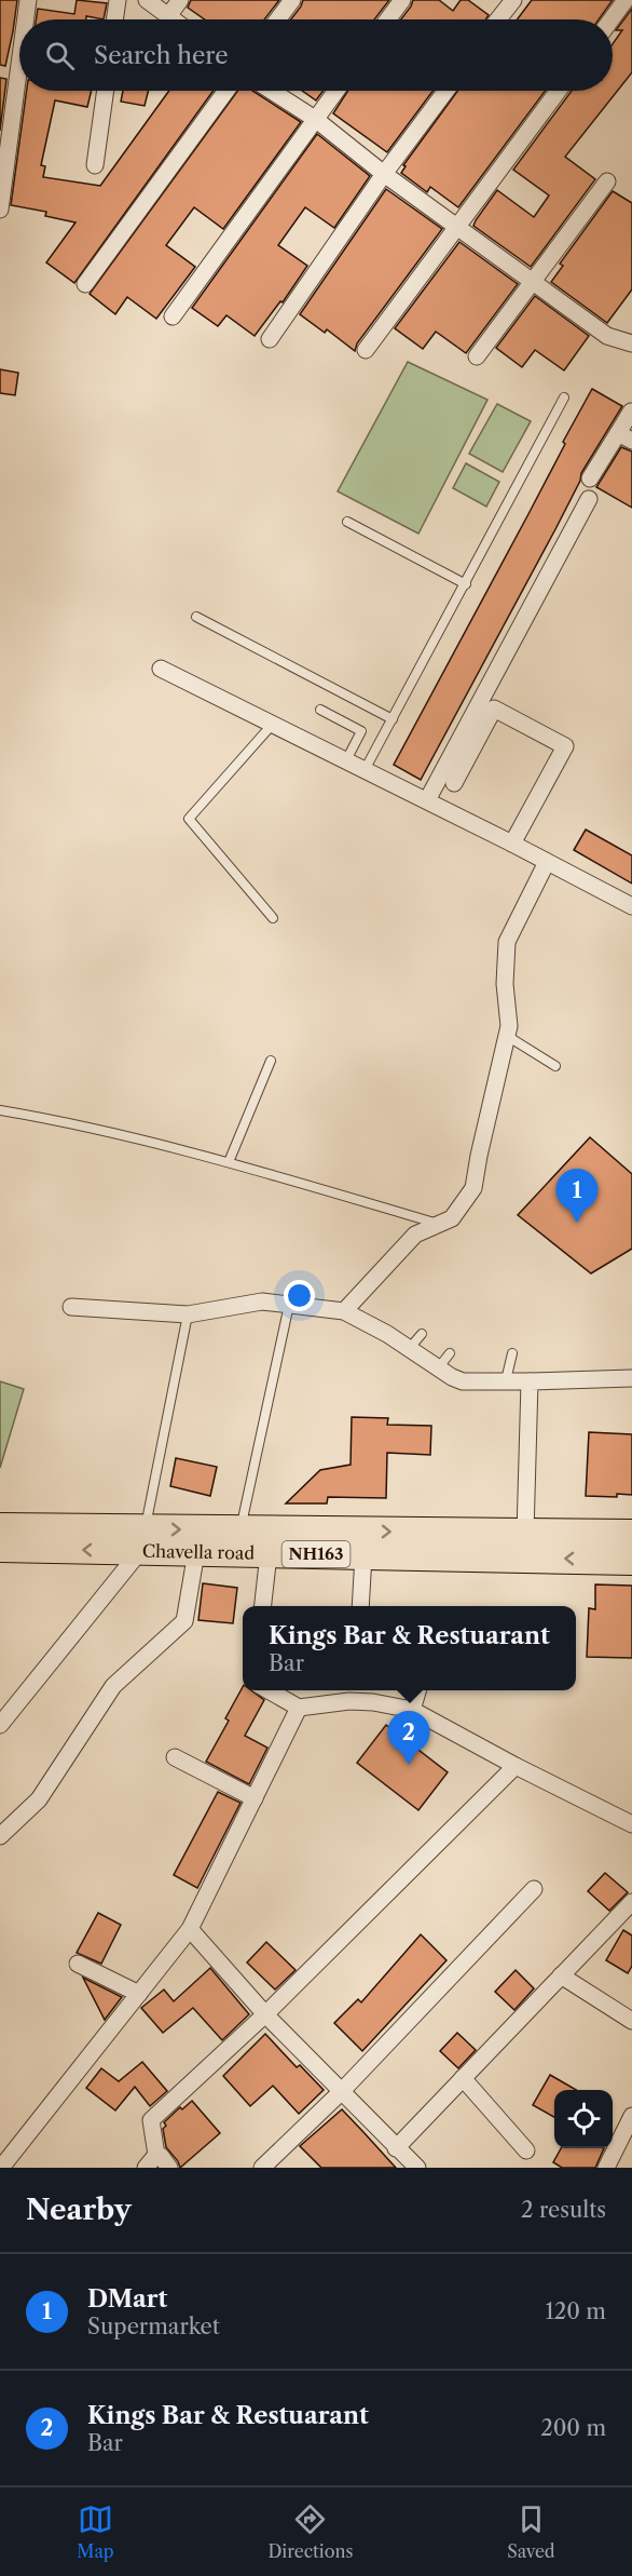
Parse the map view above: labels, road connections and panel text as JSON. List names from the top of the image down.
{
  "streets": {
    "highway": ["Chavella road", "NH163"]
  },
  "page": {
    "search": "Search here",
    "pins": ["1", "2"],
    "popup": ["Kings Bar & Restuarant", "Bar"],
    "heading": ["Nearby", "2 results"],
    "list": [
      {
        "mark": "1",
        "name": "DMart",
        "note": "Supermarket",
        "value": "120 m"
      },
      {
        "mark": "2",
        "name": "Kings Bar & Restuarant",
        "note": "Bar",
        "value": "200 m"
      }
    ],
    "nav": ["Map", "Directions", "Saved"]
  }
}
